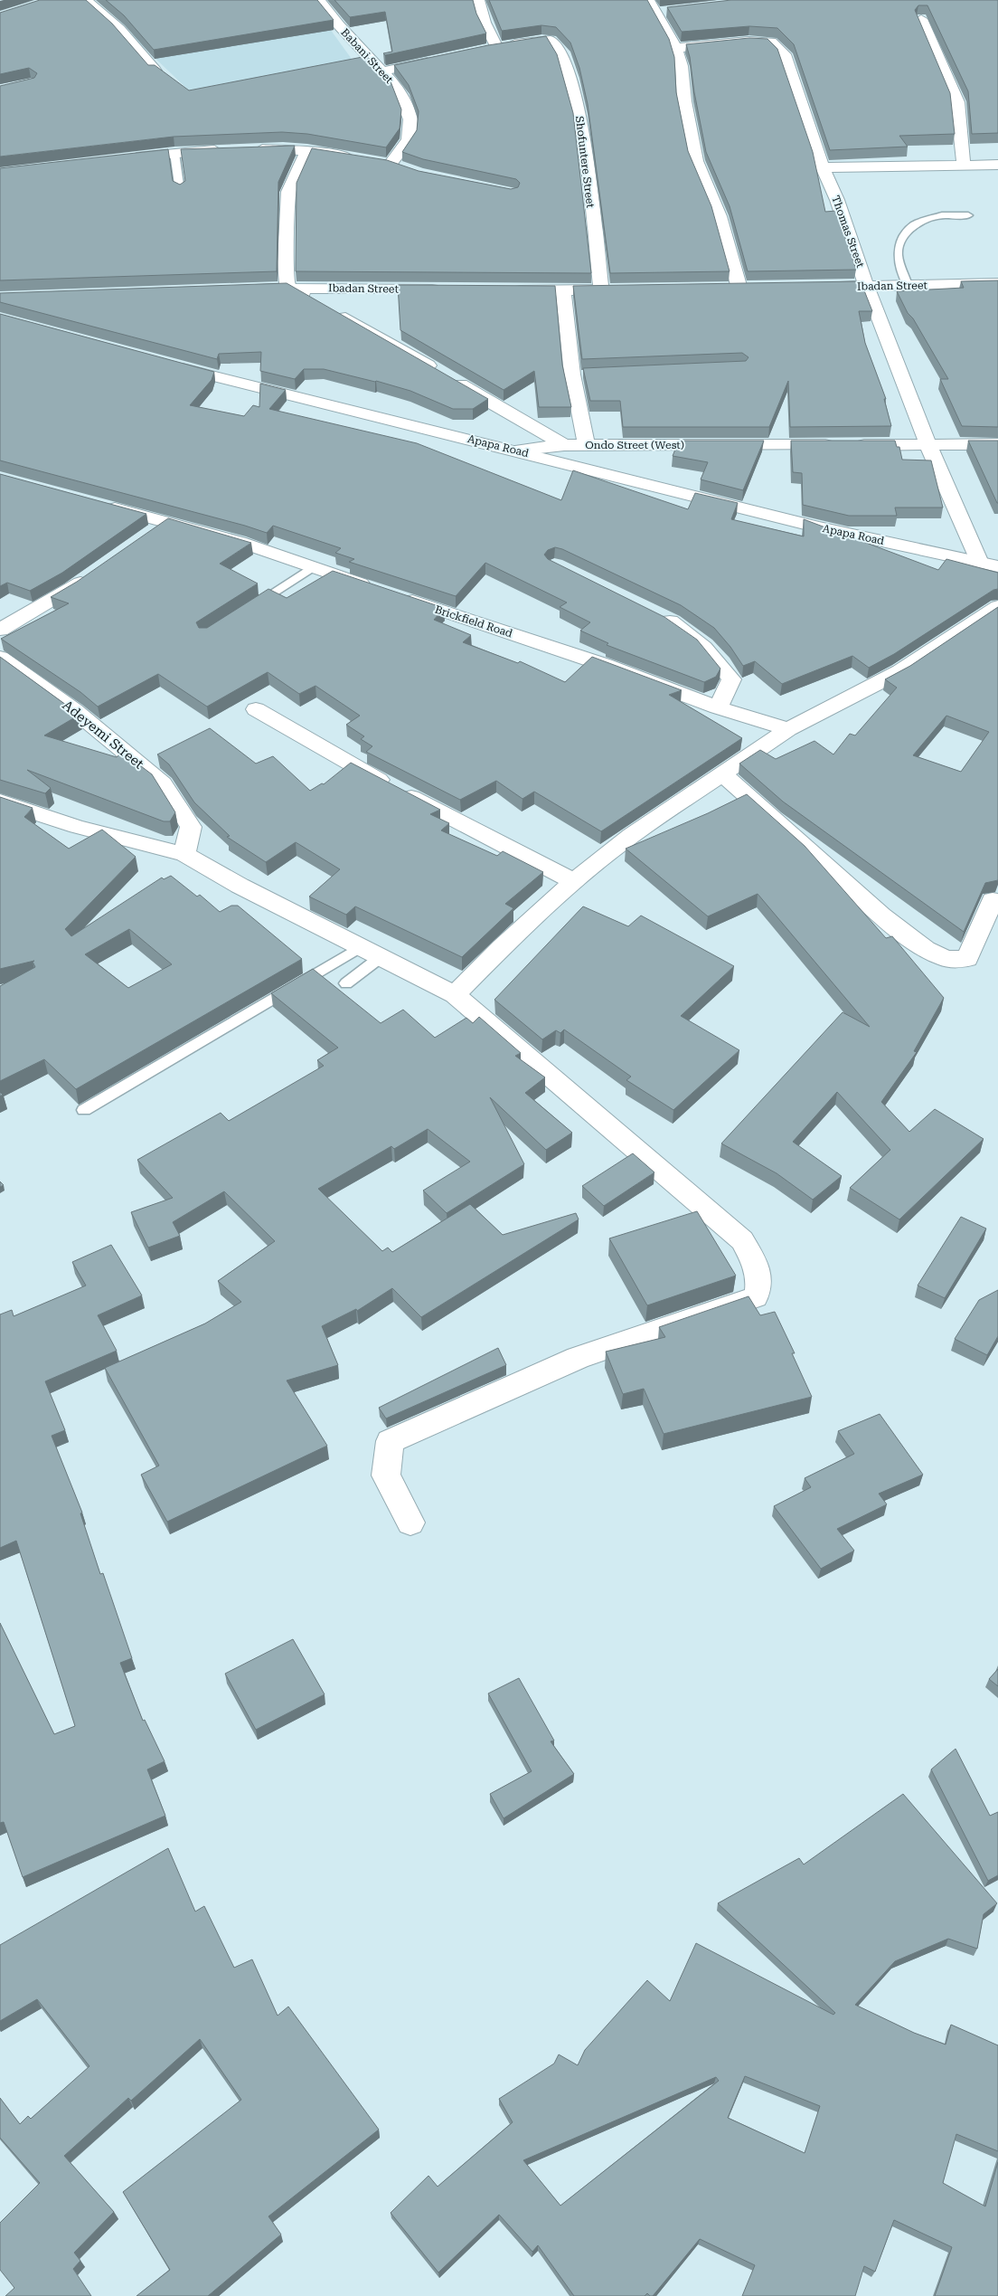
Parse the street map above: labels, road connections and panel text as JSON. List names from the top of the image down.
{
  "streets": {
    "street": [
      "Babani Street",
      "Shofuntere Street",
      "Thomas Street",
      "Ibadan Street",
      "Ondo Street (West)",
      "Apapa Road",
      "Brickfield Road",
      "Adeyemi Street"
    ]
  },
  "crossings": [
    ["Thomas Street", "Ibadan Street"],
    ["Thomas Street", "Ondo Street (West)"],
    ["Thomas Street", "Apapa Road"],
    ["Ondo Street (West)", "Apapa Road"]
  ]
}
